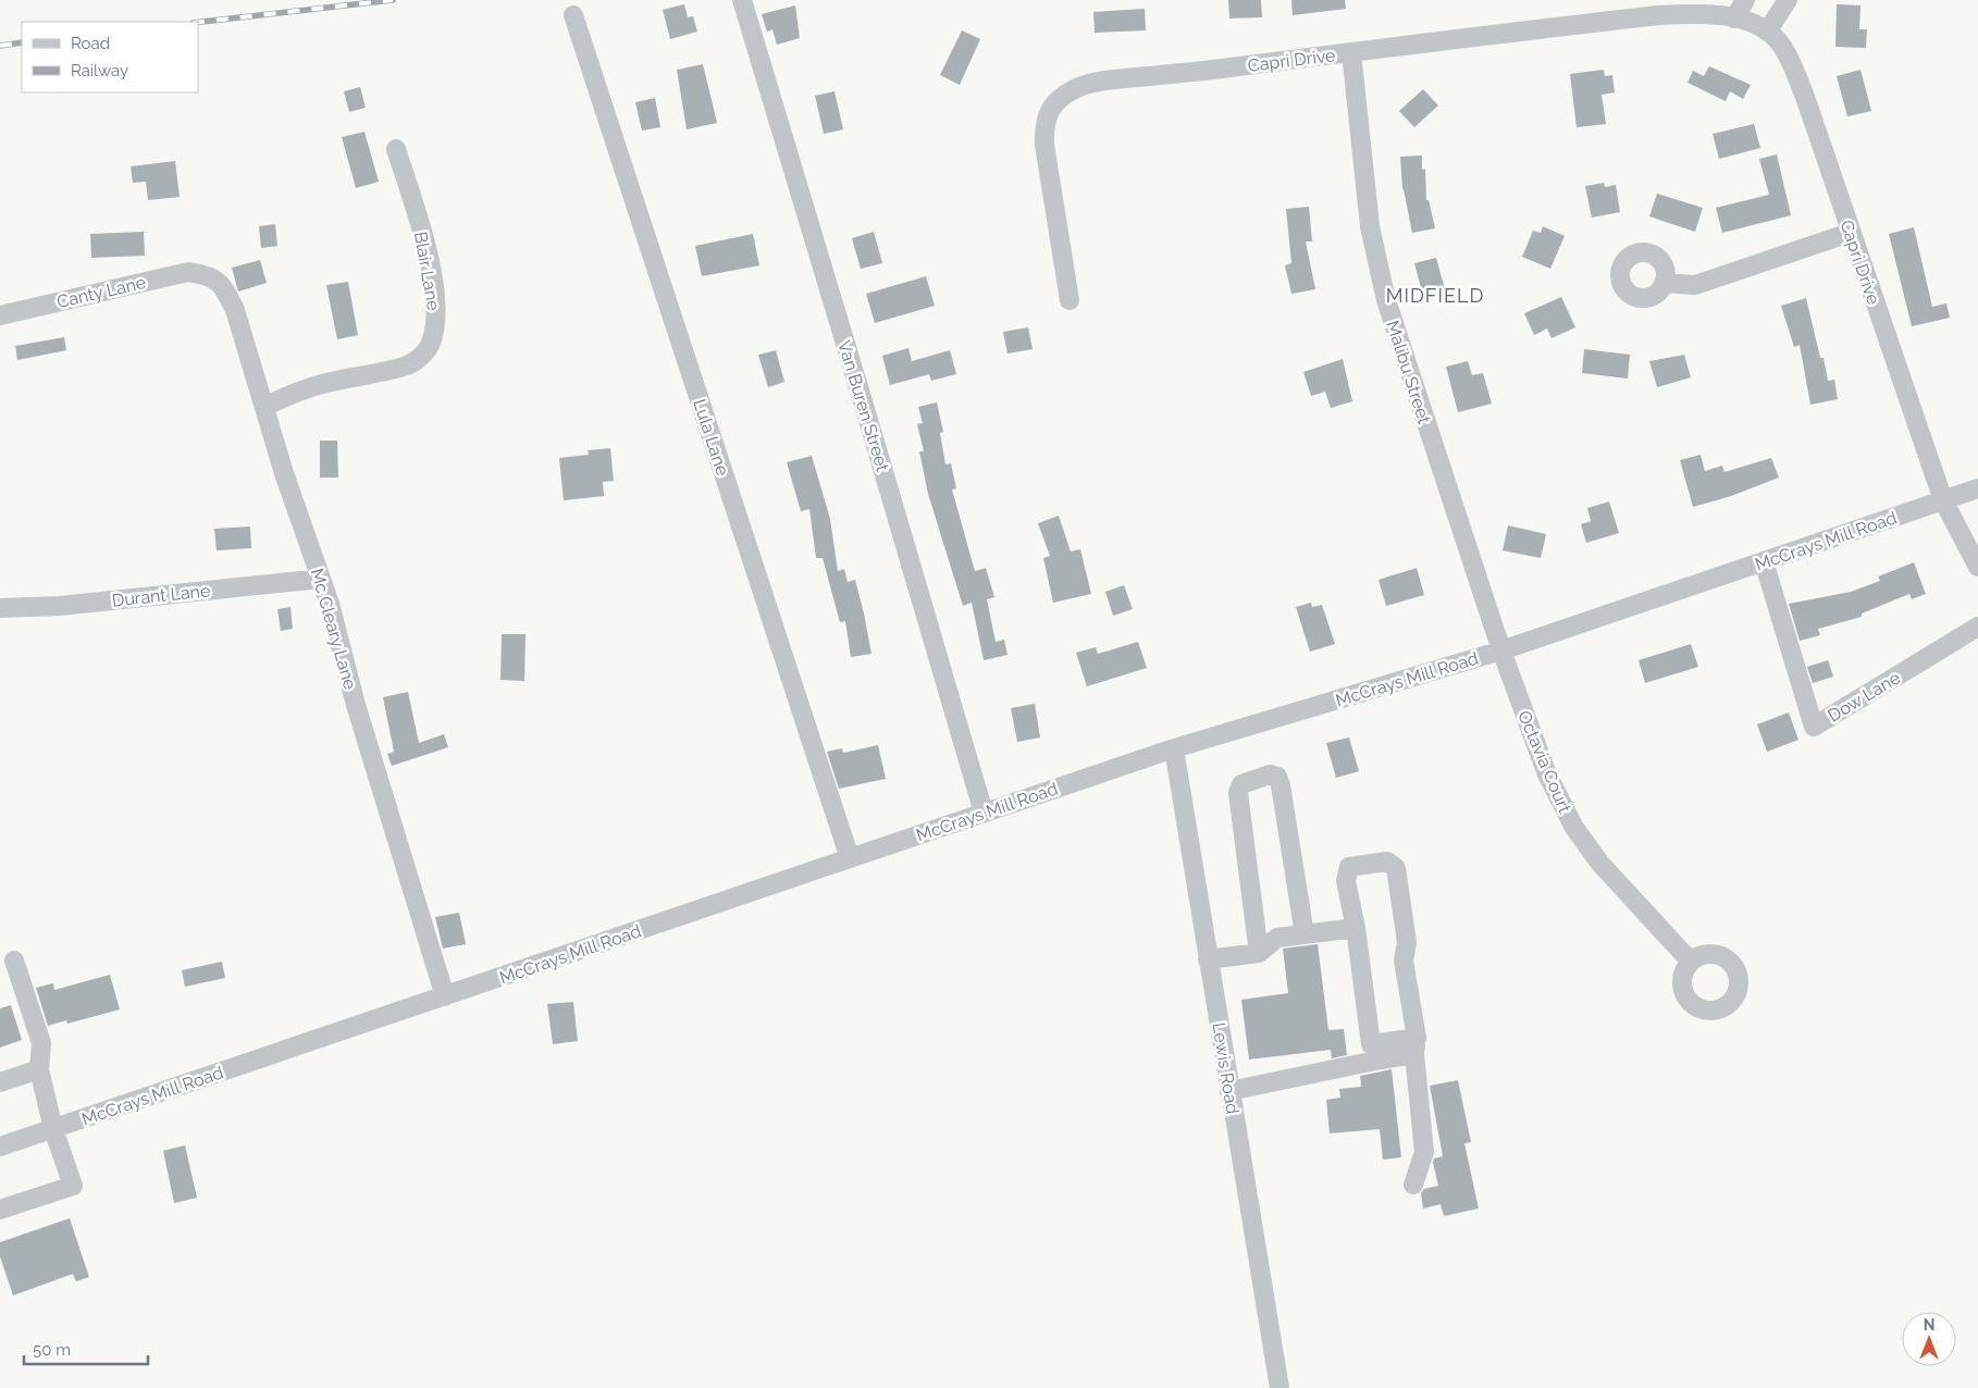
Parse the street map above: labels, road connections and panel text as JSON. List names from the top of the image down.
{
  "streets": {
    "street": [
      "Capri Drive",
      "Blair Lane",
      "Canty Lane",
      "Malibu Street",
      "Van Buren Street",
      "Lula Lane",
      "McCrays Mill Road",
      "Durant Lane",
      "Mc Cleary Lane",
      "Dow Lane",
      "Octavia Court",
      "Lewis Road"
    ]
  },
  "crossings": [
    ["Capri Drive", "Malibu Street"],
    ["Capri Drive", "McCrays Mill Road"],
    ["Blair Lane", "Mc Cleary Lane"],
    ["Canty Lane", "Mc Cleary Lane"],
    ["Malibu Street", "McCrays Mill Road"],
    ["Malibu Street", "Octavia Court"],
    ["Van Buren Street", "McCrays Mill Road"],
    ["Lula Lane", "McCrays Mill Road"],
    ["McCrays Mill Road", "Mc Cleary Lane"],
    ["McCrays Mill Road", "Dow Lane"],
    ["McCrays Mill Road", "Octavia Court"],
    ["McCrays Mill Road", "Lewis Road"],
    ["Durant Lane", "Mc Cleary Lane"]
  ],
  "districts": ["MIDFIELD"],
  "legend": ["Road", "Railway"],
  "scale_bar": "50 m",
  "north": "top"
}
